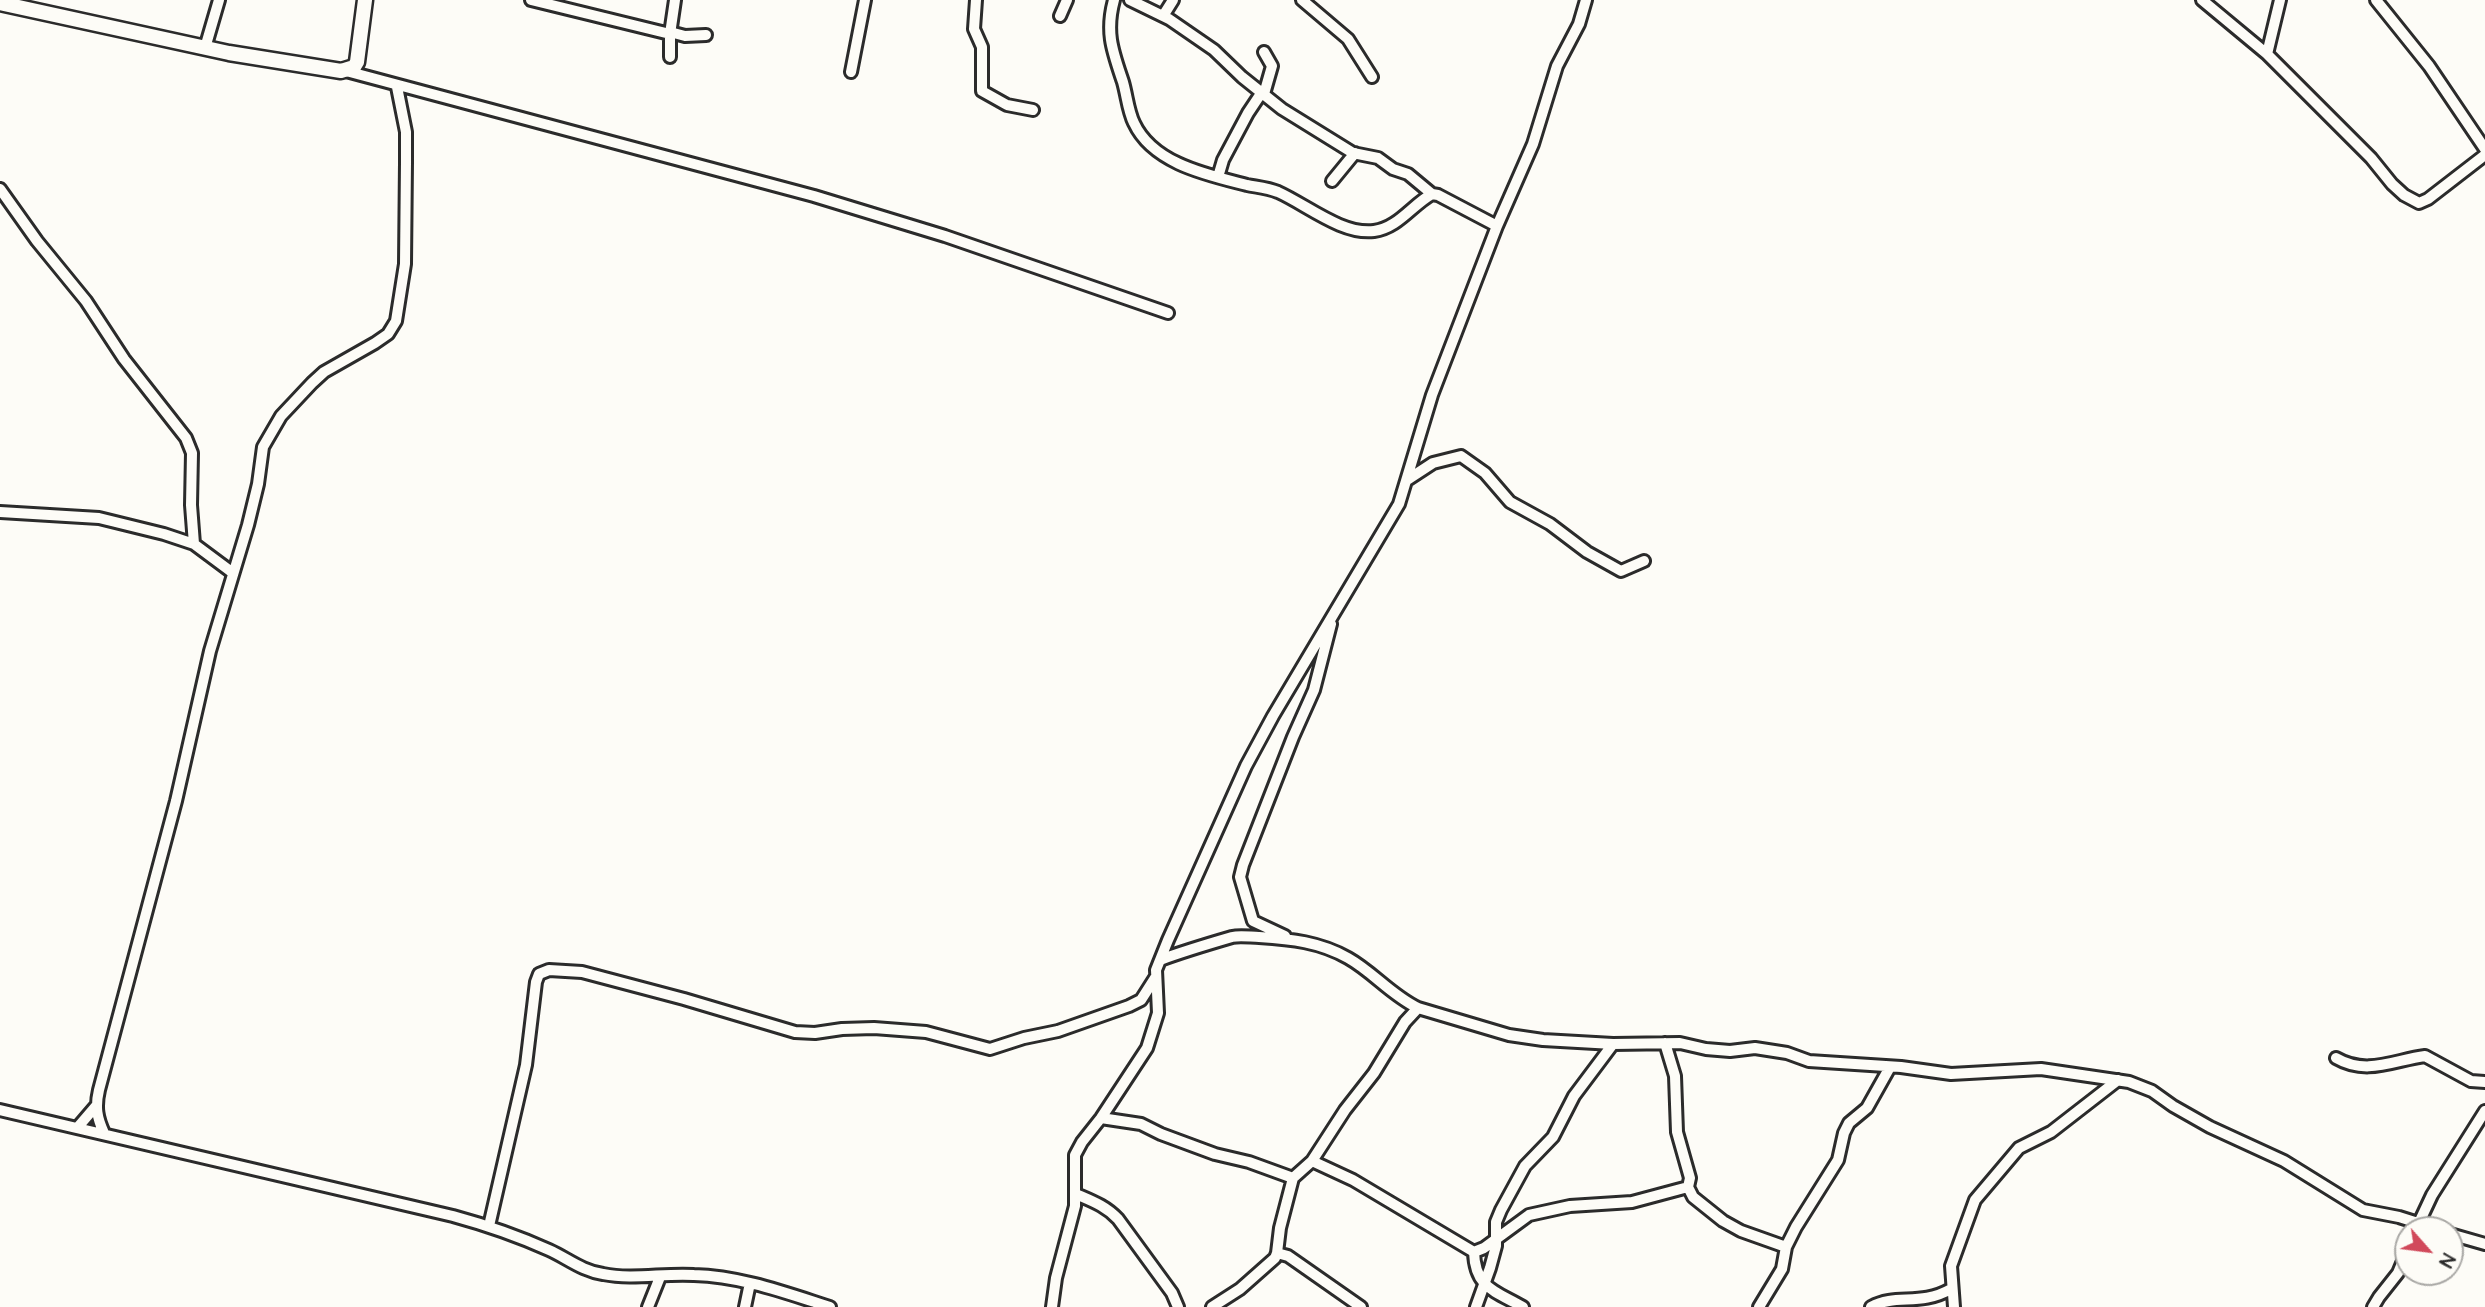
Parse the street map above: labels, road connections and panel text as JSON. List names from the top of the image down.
{
  "north": "bottom right"
}
